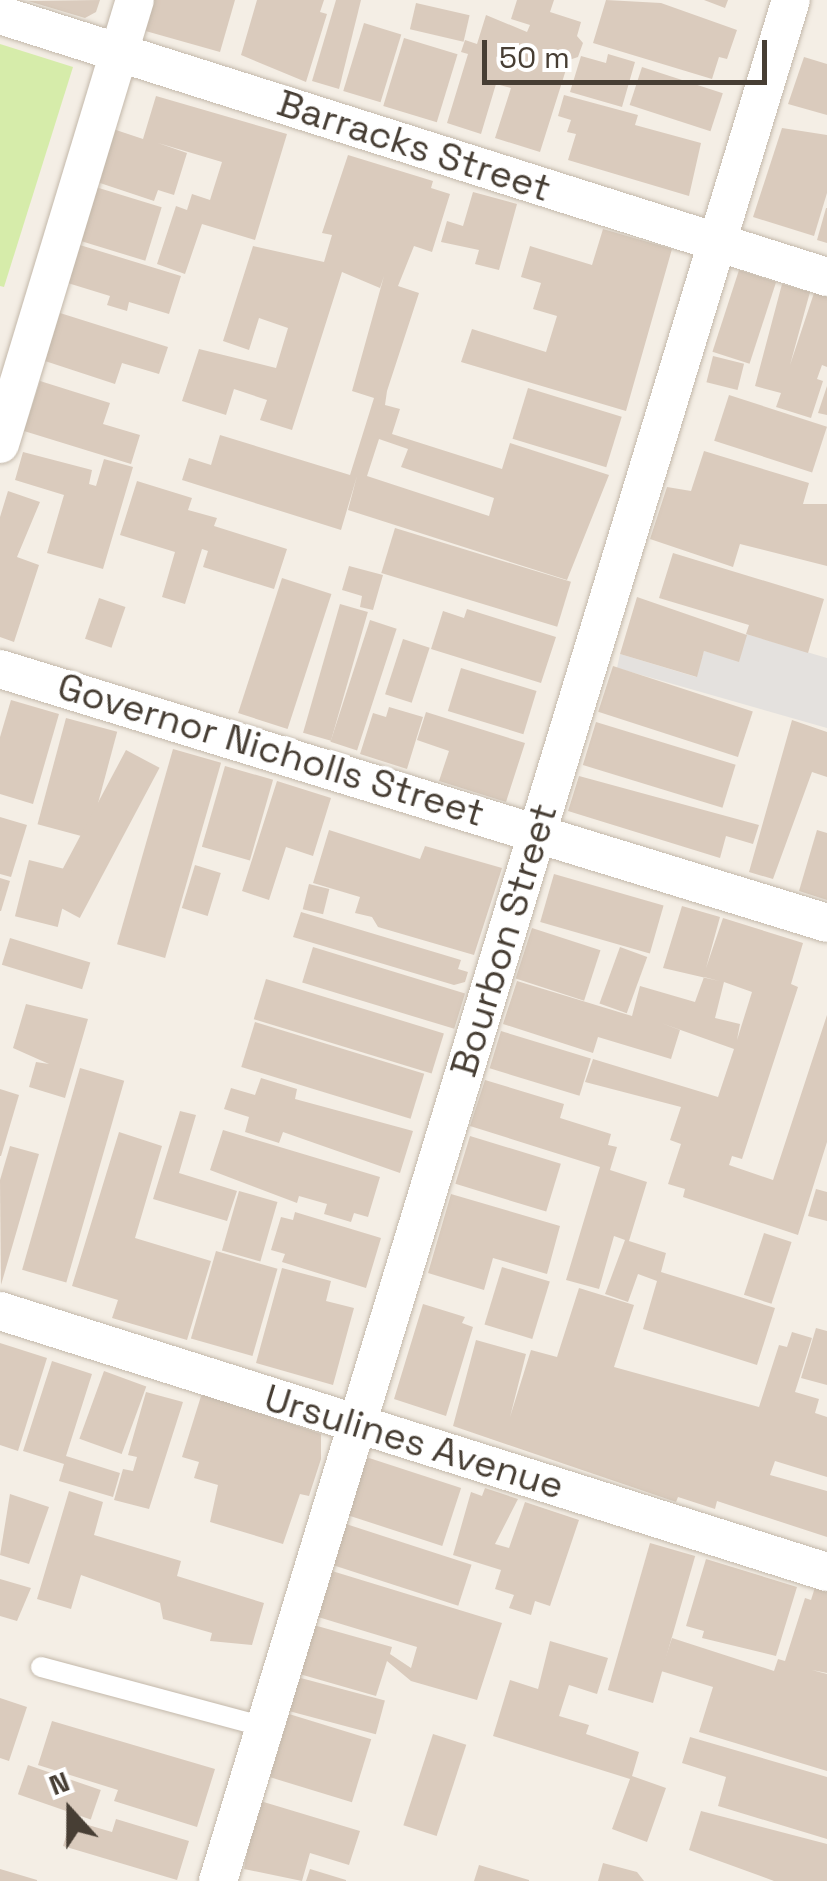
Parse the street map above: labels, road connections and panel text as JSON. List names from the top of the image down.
{
  "streets": {
    "street": [
      "Barracks Street",
      "Governor Nicholls Street",
      "Bourbon Street",
      "Ursulines Avenue"
    ]
  },
  "crossings": [
    ["Barracks Street", "Bourbon Street"],
    ["Governor Nicholls Street", "Bourbon Street"],
    ["Bourbon Street", "Ursulines Avenue"]
  ],
  "scale_bar": "50 m",
  "north": "top"
}
